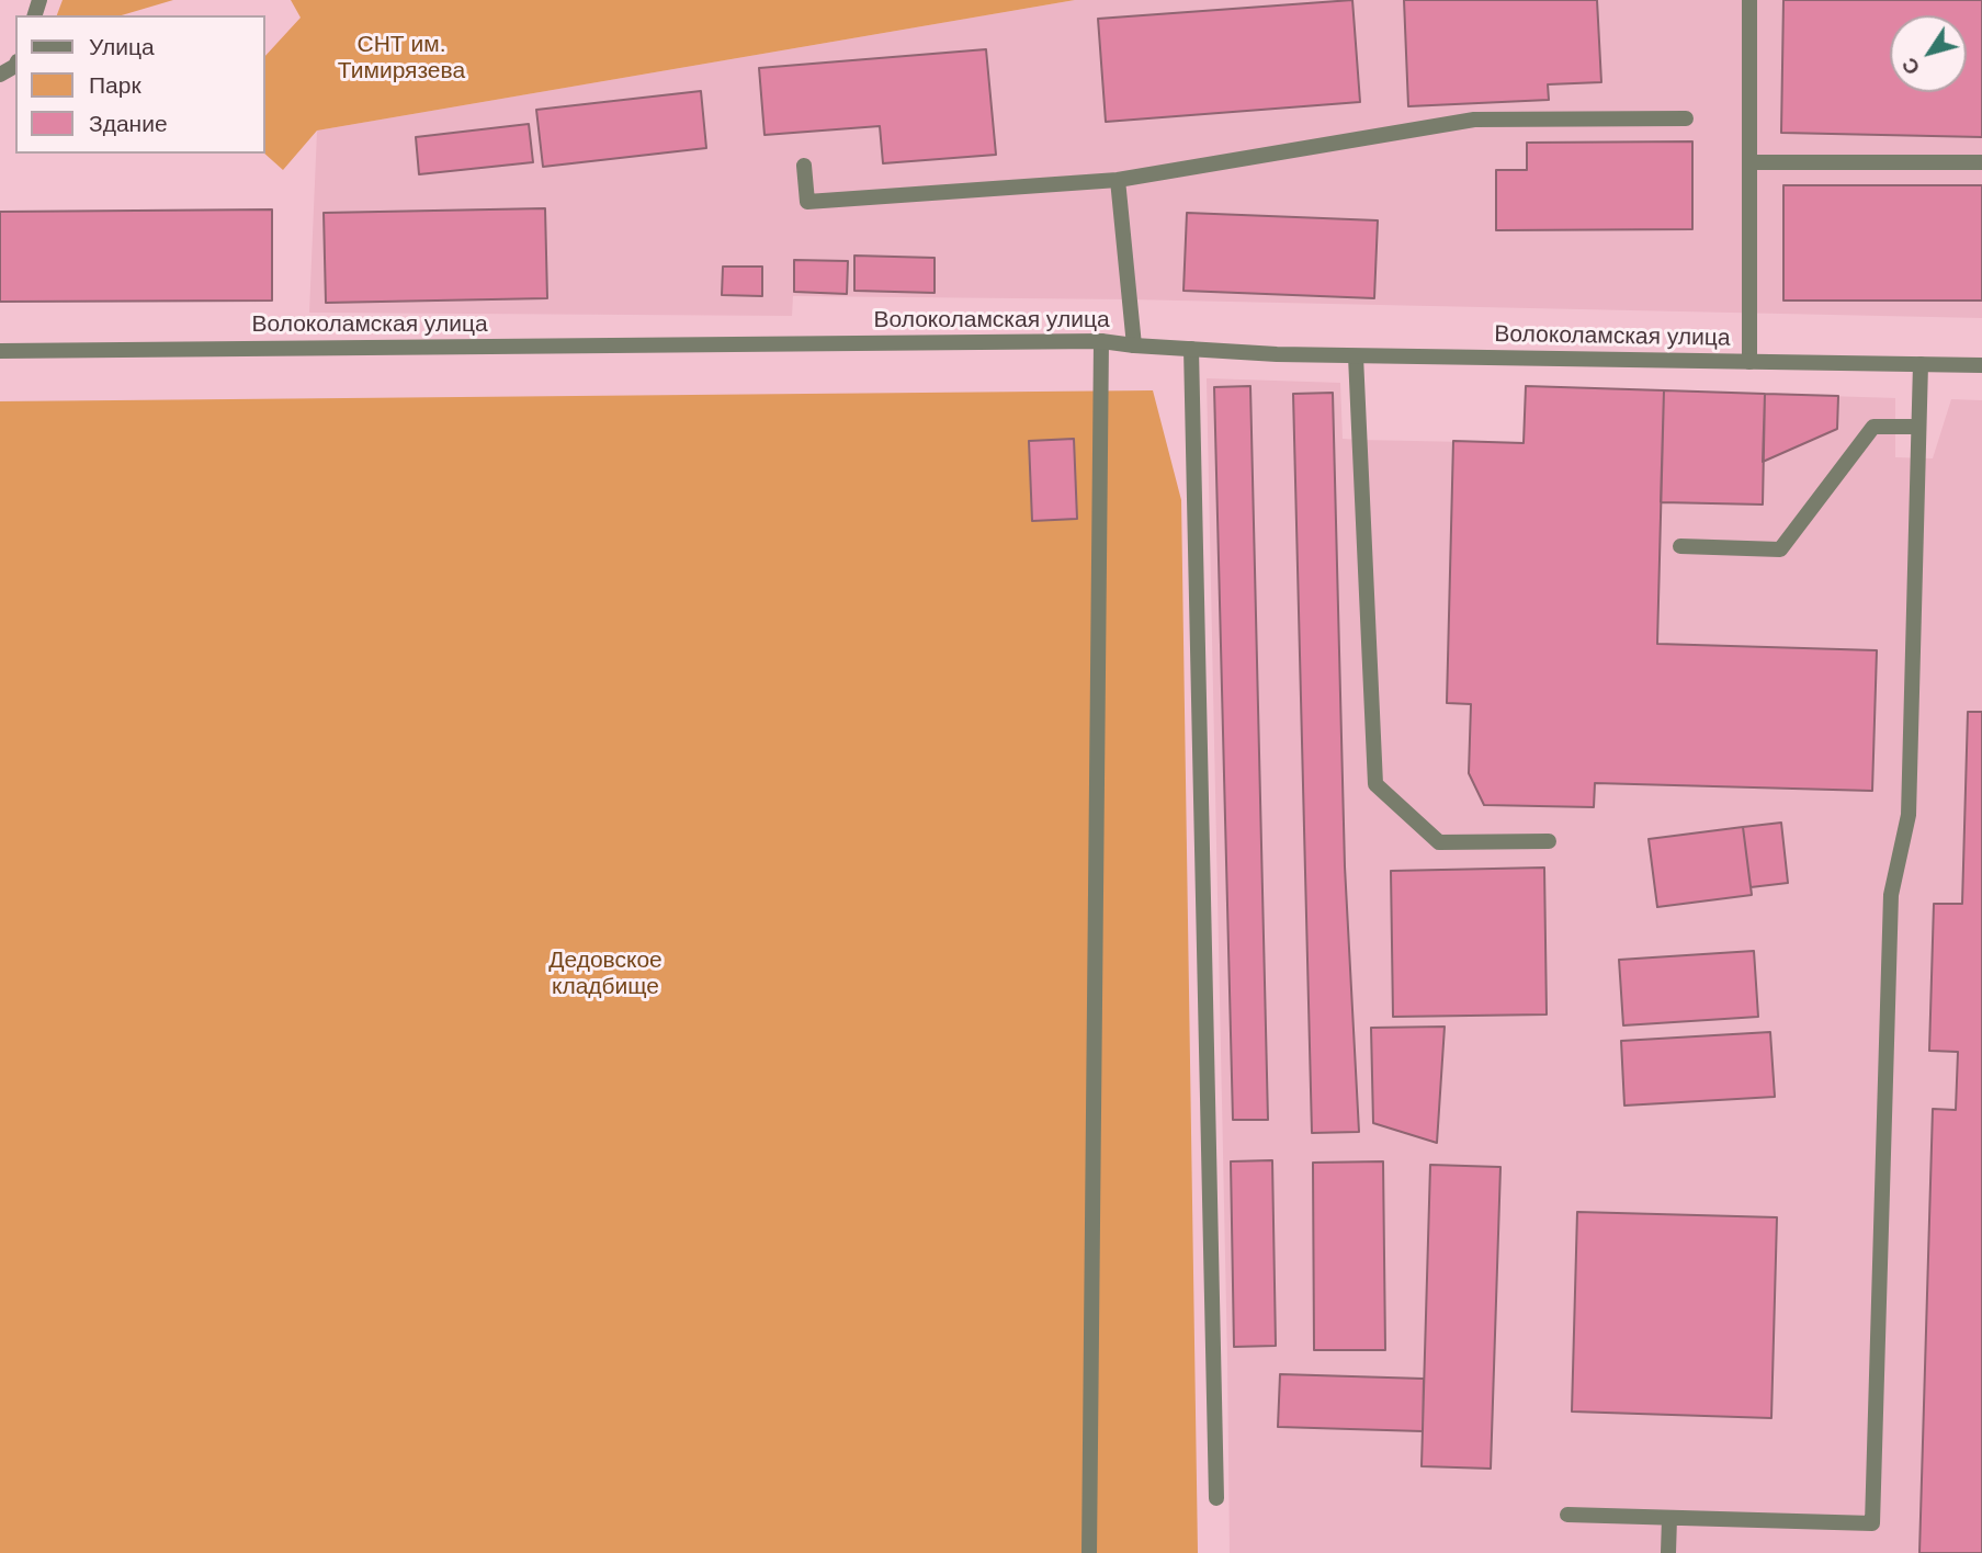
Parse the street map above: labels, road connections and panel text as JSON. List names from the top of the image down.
{
  "streets": {
    "street": ["Волоколамская улица"]
  },
  "parks": ["СНТ им. Тимирязева", "Дедовское кладбище"],
  "legend": ["Улица", "Парк", "Здание"],
  "north": "bottom left"
}
